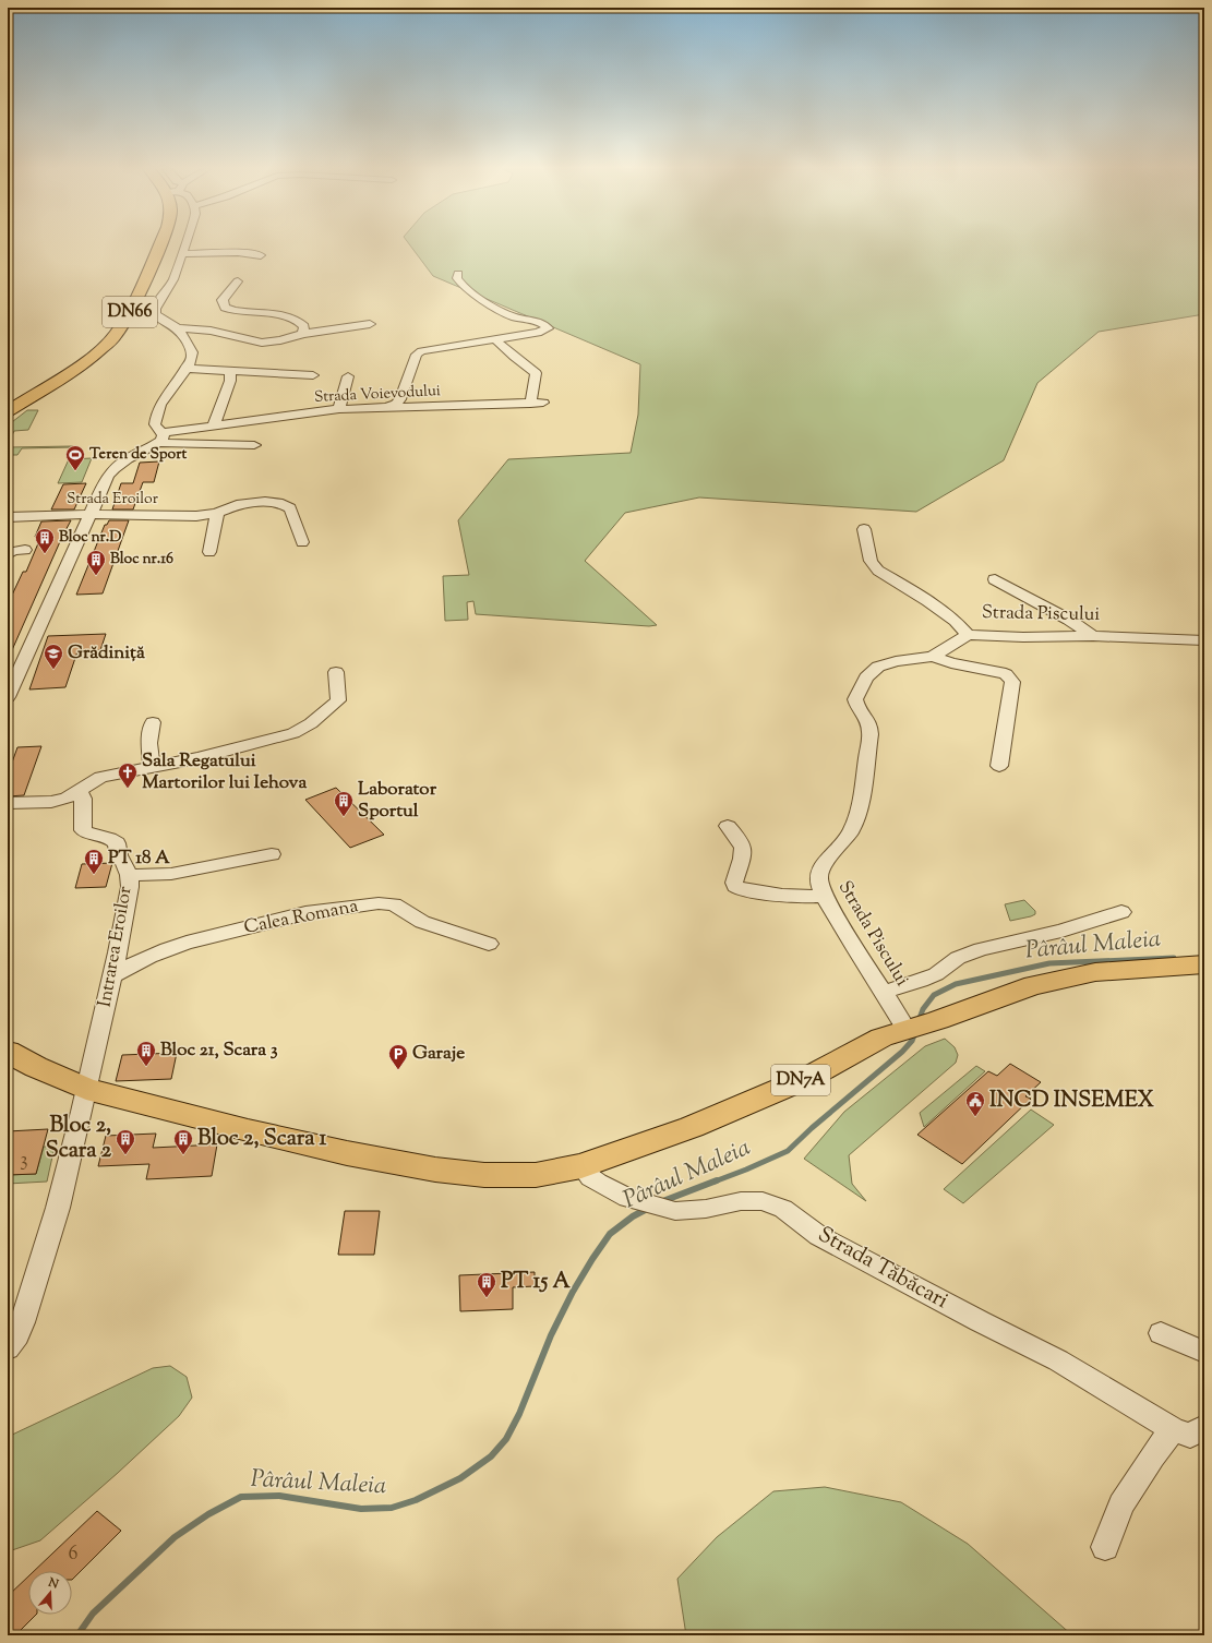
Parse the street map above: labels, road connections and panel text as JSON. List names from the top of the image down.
{
  "streets": {
    "main road": ["DN66", "DN7A"],
    "street": [
      "Strada Voievodului",
      "Strada Eroilor",
      "Strada Piscului",
      "Calea Romana",
      "Intrarea Eroilor",
      "Strada Tăbăcari"
    ]
  },
  "crossings": [
    ["Strada Piscului", "DN7A"],
    ["Calea Romana", "Intrarea Eroilor"],
    ["Intrarea Eroilor", "DN7A"],
    ["DN7A", "Strada Tăbăcari"]
  ],
  "water": ["Pârâul Maleia"],
  "places": {
    "sports": ["Teren de Sport"],
    "building": [
      "Bloc nr.D",
      "Bloc nr.16",
      "Laborator Sportul",
      "PT 18 A",
      "Bloc 21, Scara 3",
      "Bloc 2, Scara 2",
      "Bloc 2, Scara 1",
      "PT 15 A"
    ],
    "school or university": ["Grădiniță"],
    "church": ["Sala Regatului Martorilor lui Iehova"],
    "parking": ["Garaje"],
    "public building": ["INCD INSEMEX"]
  },
  "house_numbers": ["3", "6"],
  "north": "top"
}
